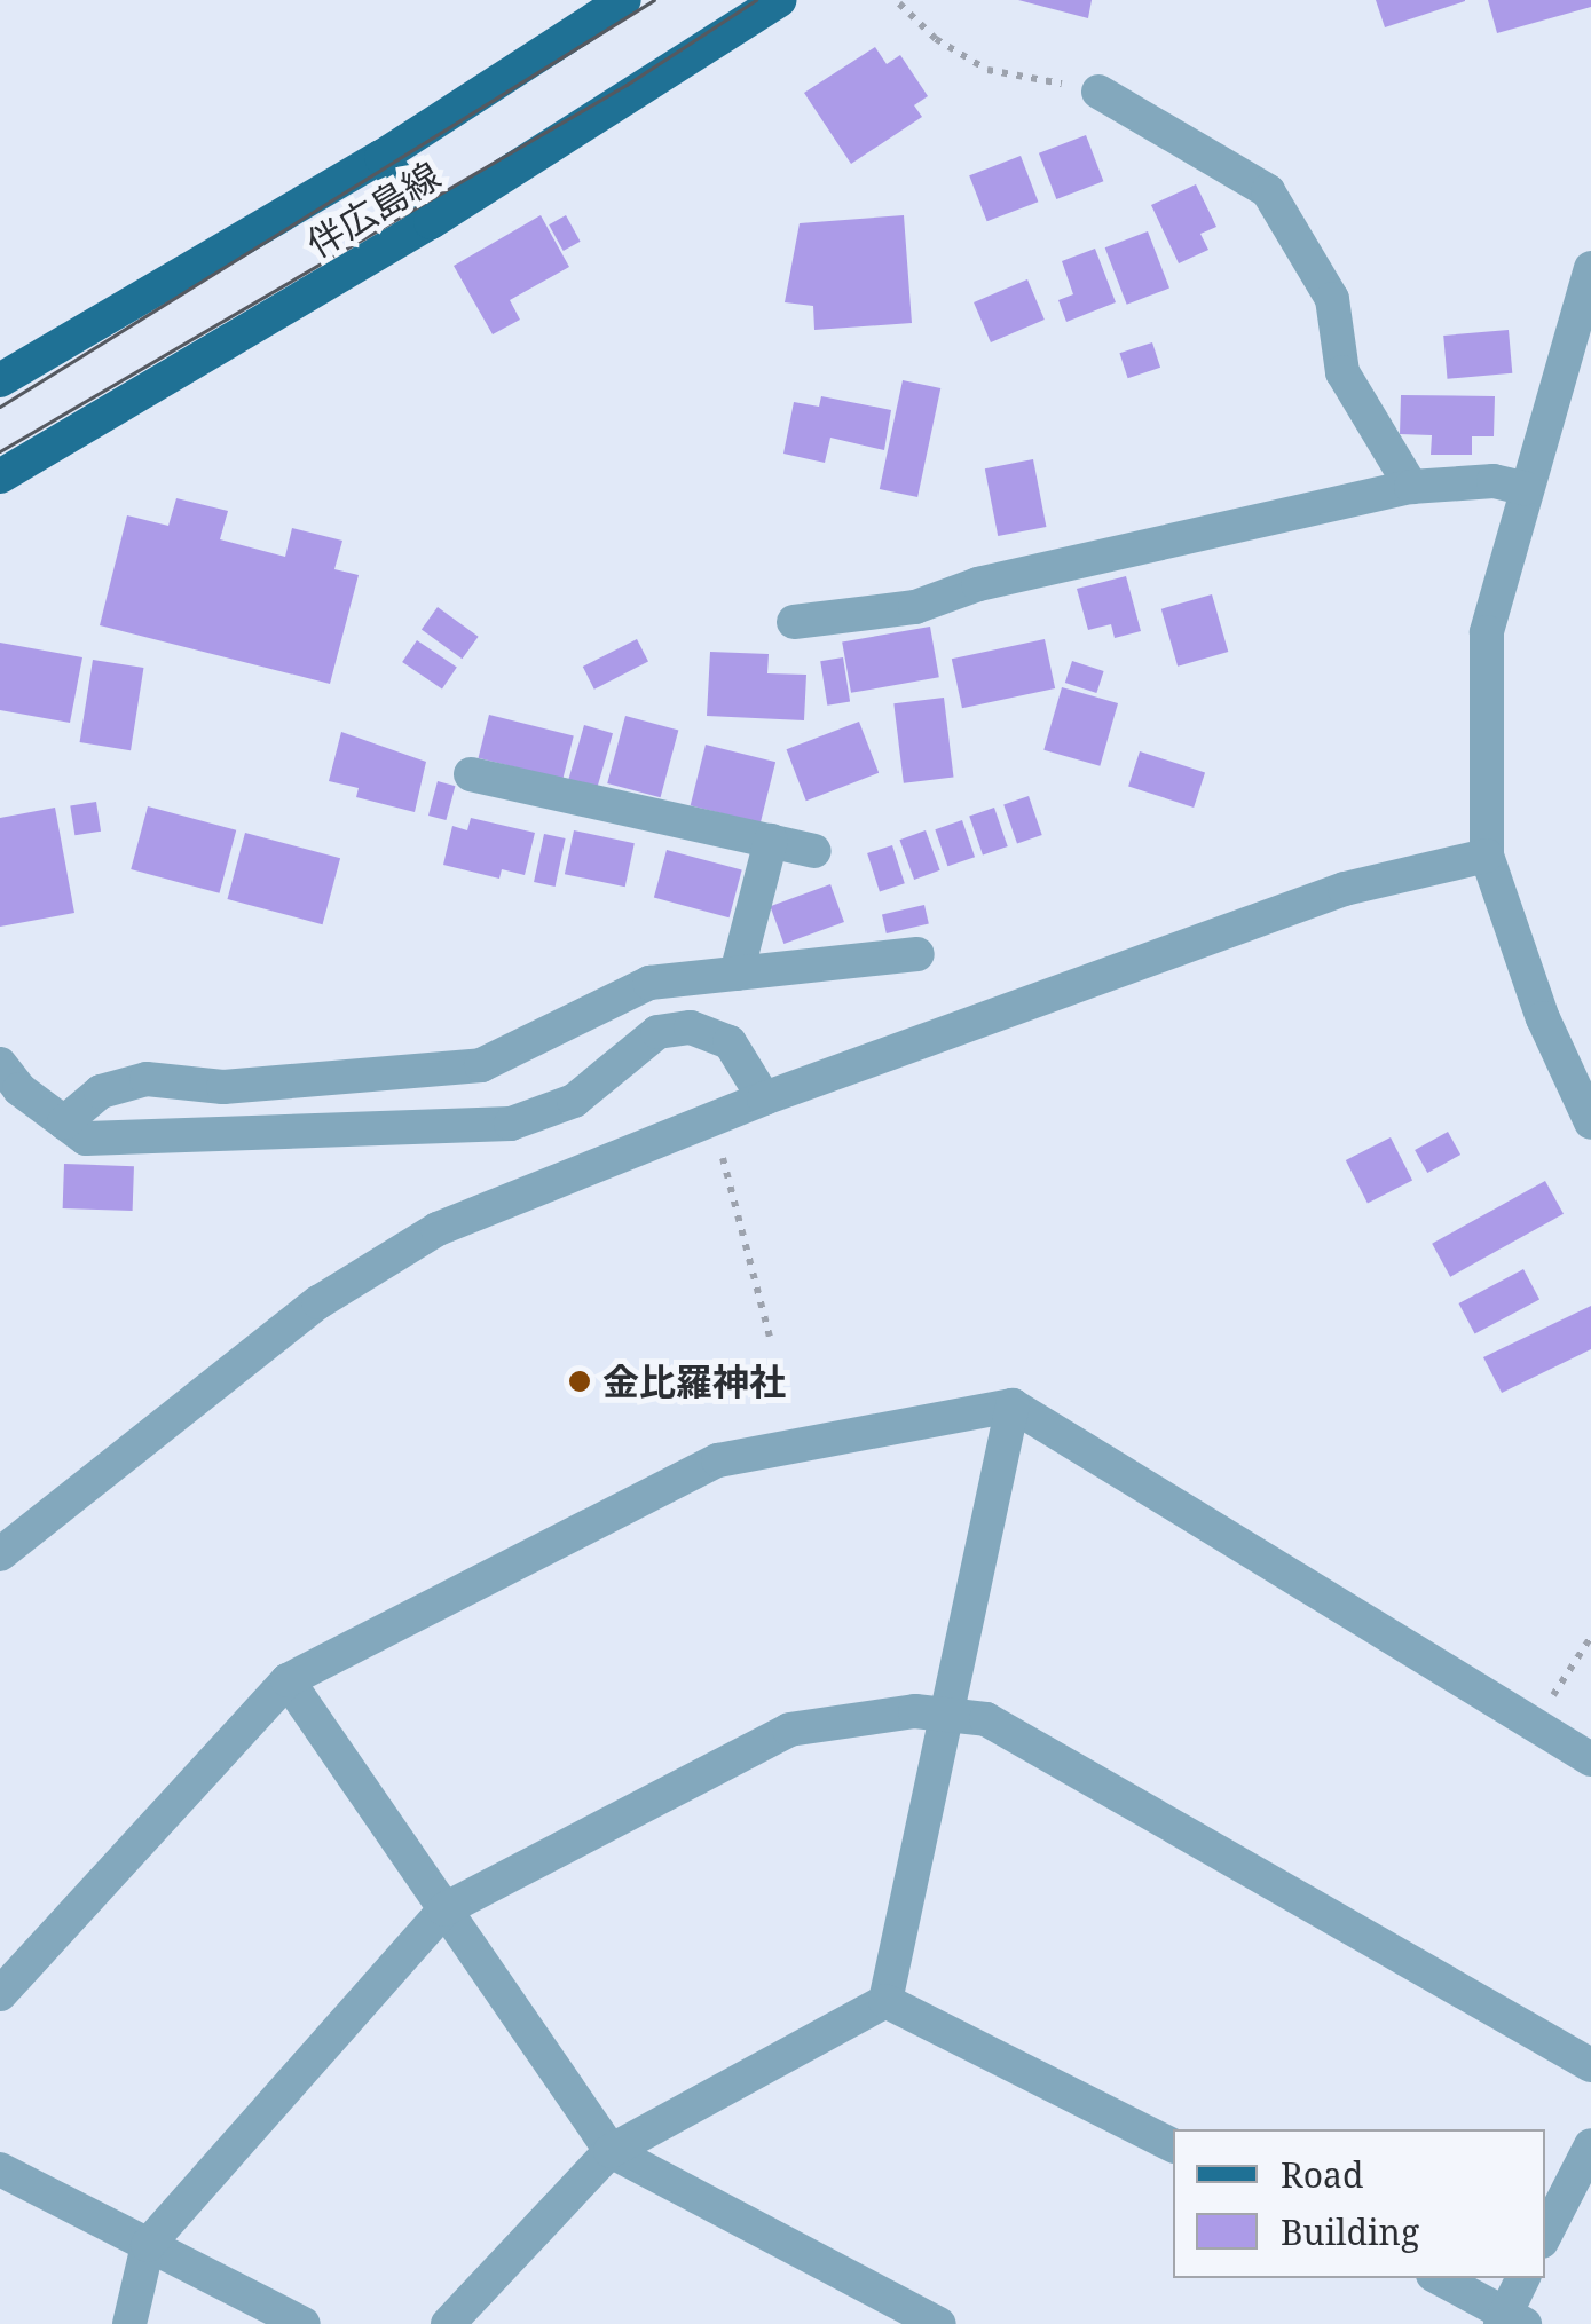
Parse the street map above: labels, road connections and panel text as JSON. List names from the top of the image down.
{
  "streets": {
    "main road": ["伴広島線"]
  },
  "places": ["金比羅神社"],
  "legend": ["Road", "Building"]
}
